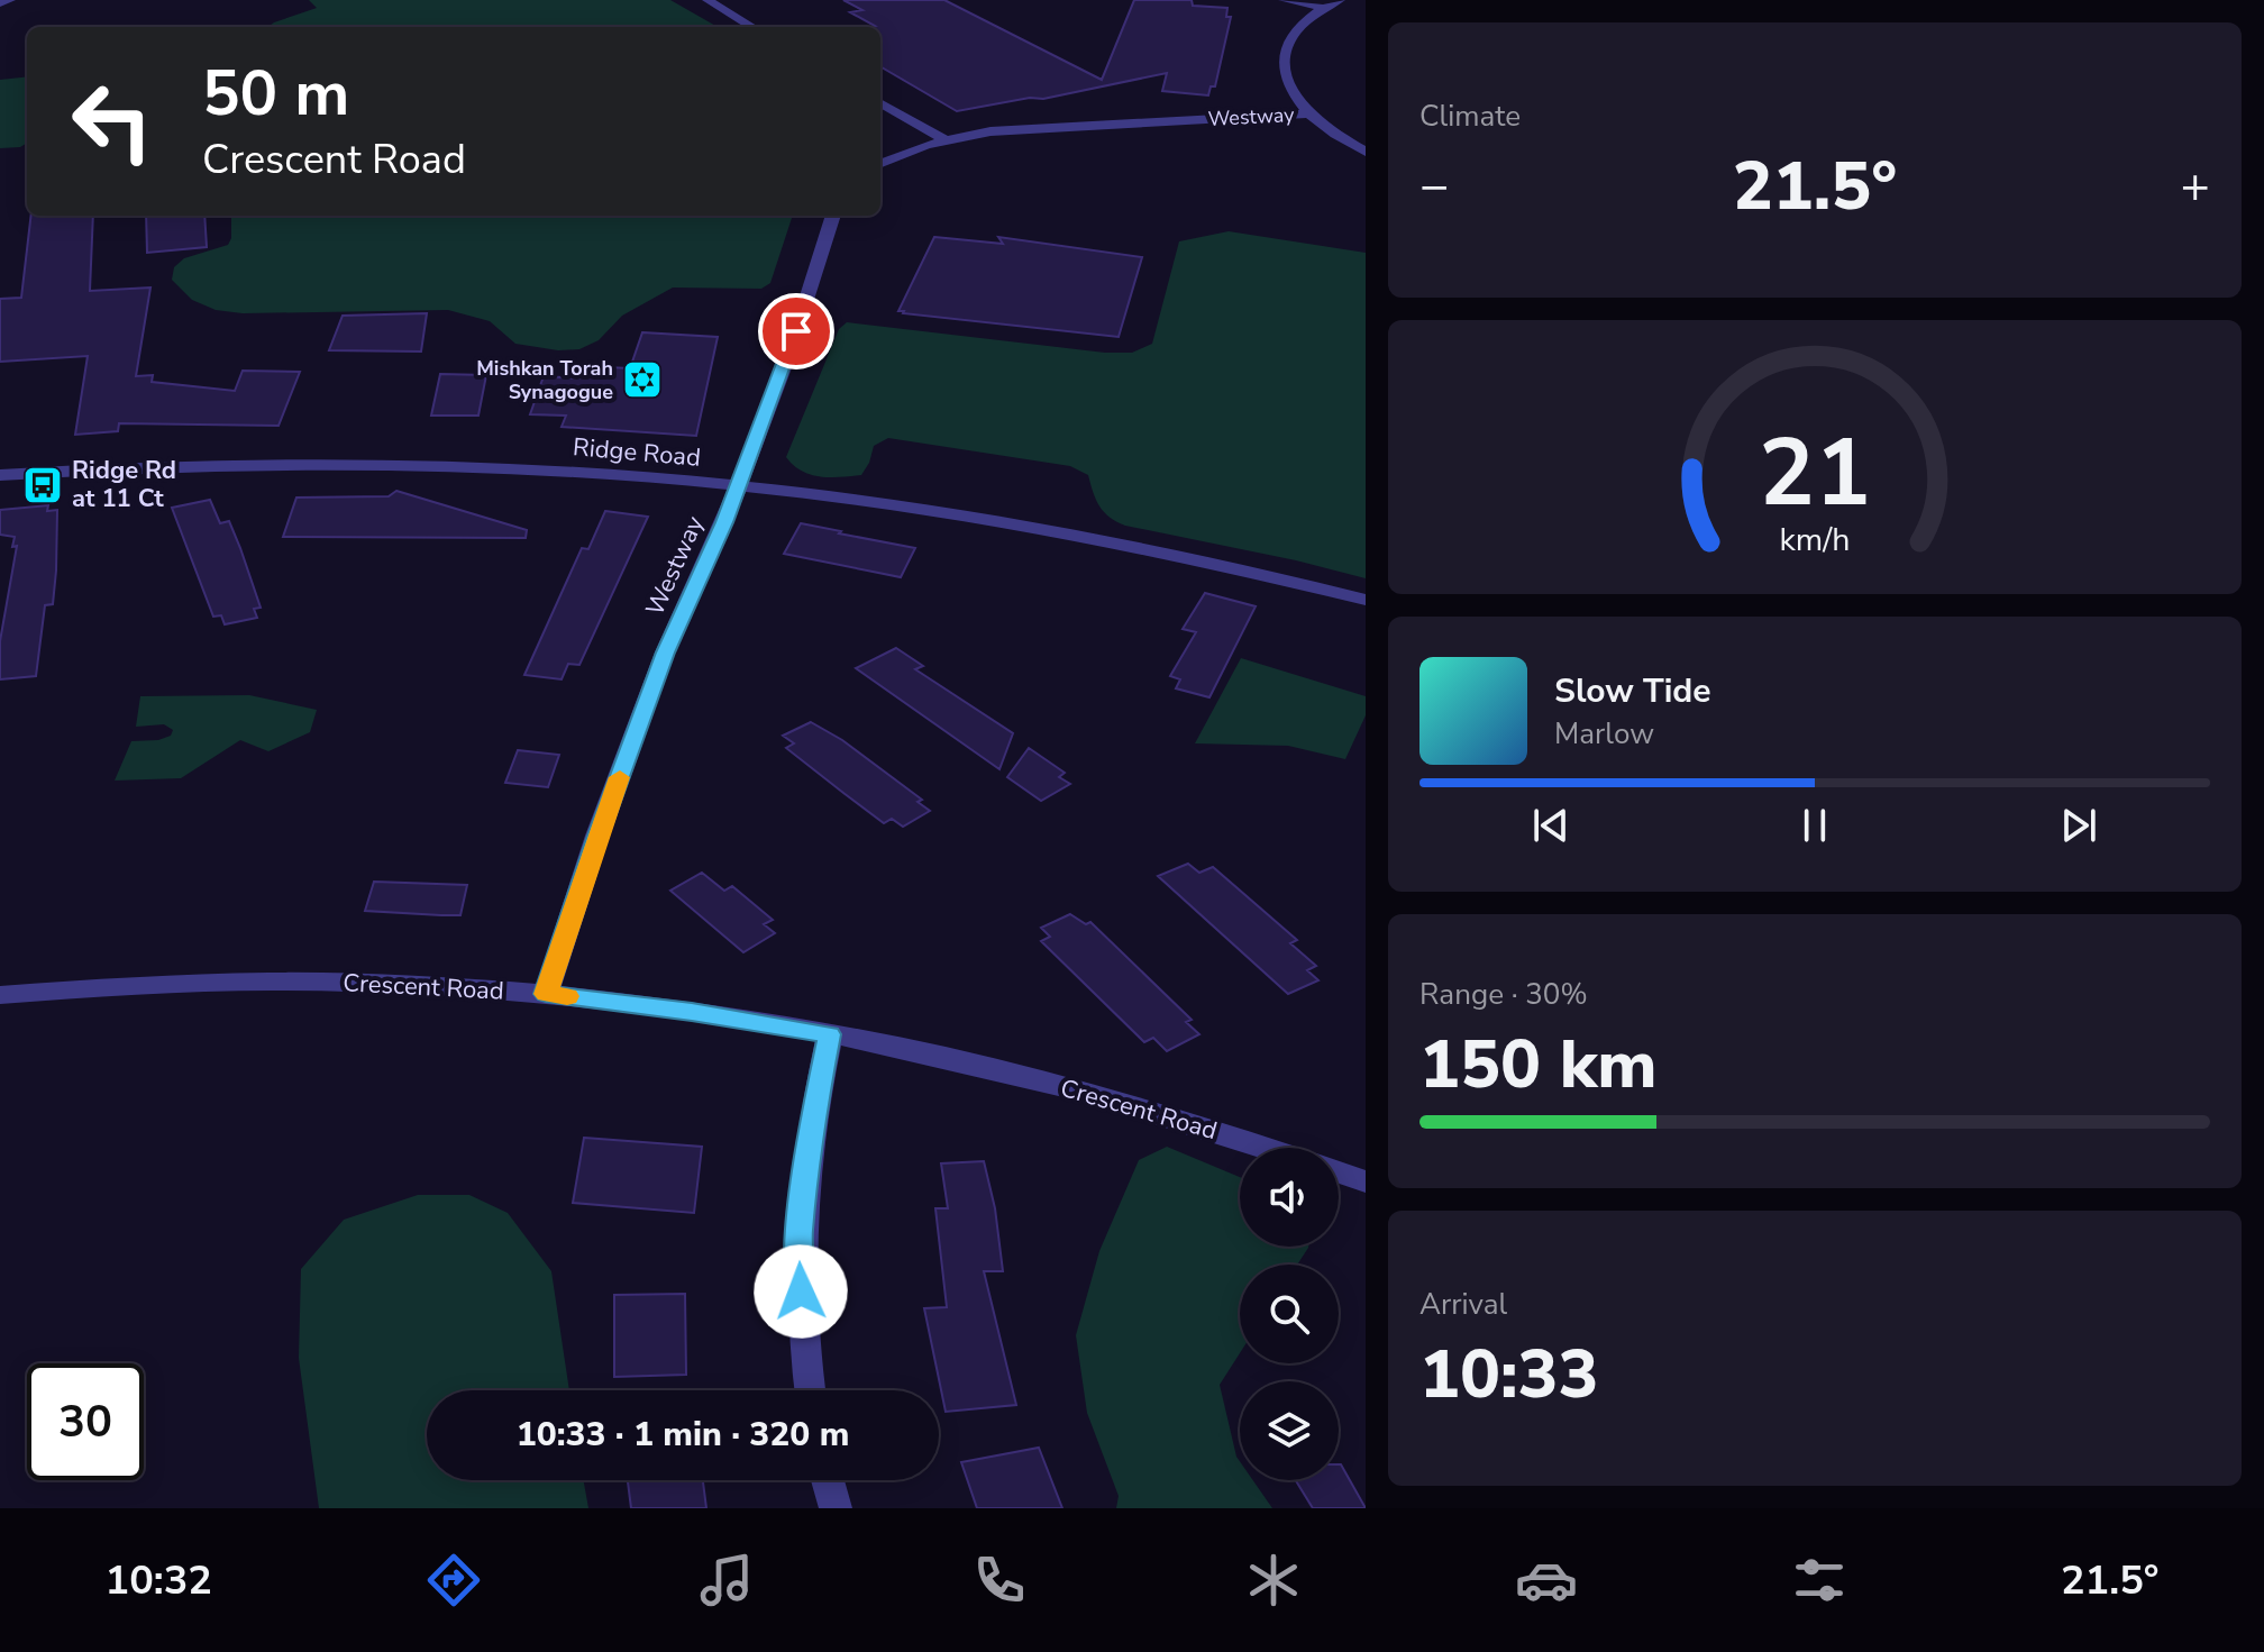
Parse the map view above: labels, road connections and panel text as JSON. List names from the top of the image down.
{
  "streets": {
    "street": ["Westway", "Ridge Road", "Crescent Road"]
  },
  "crossings": [
    ["Westway", "Ridge Road"],
    ["Westway", "Crescent Road"]
  ],
  "places": {
    "synagogue": ["Mishkan Torah Synagogue"],
    "bus stop": ["Ridge Rd at 11 Ct"]
  },
  "page": {
    "tile": [
      "Climate",
      ["Range · 30%", "150 km"],
      ["Arrival", "10:33"]
    ],
    "turn": ["50 m", "Crescent Road"],
    "heat": ["−", "21.5°", "+"],
    "song": ["Slow Tide", "Marlow"],
    "limit": "30",
    "trip": "10:33 · 1 min · 320 m",
    "tabs": ["10:32", "21.5°"],
    "gauge": ["21", "km/h"]
  }
}
